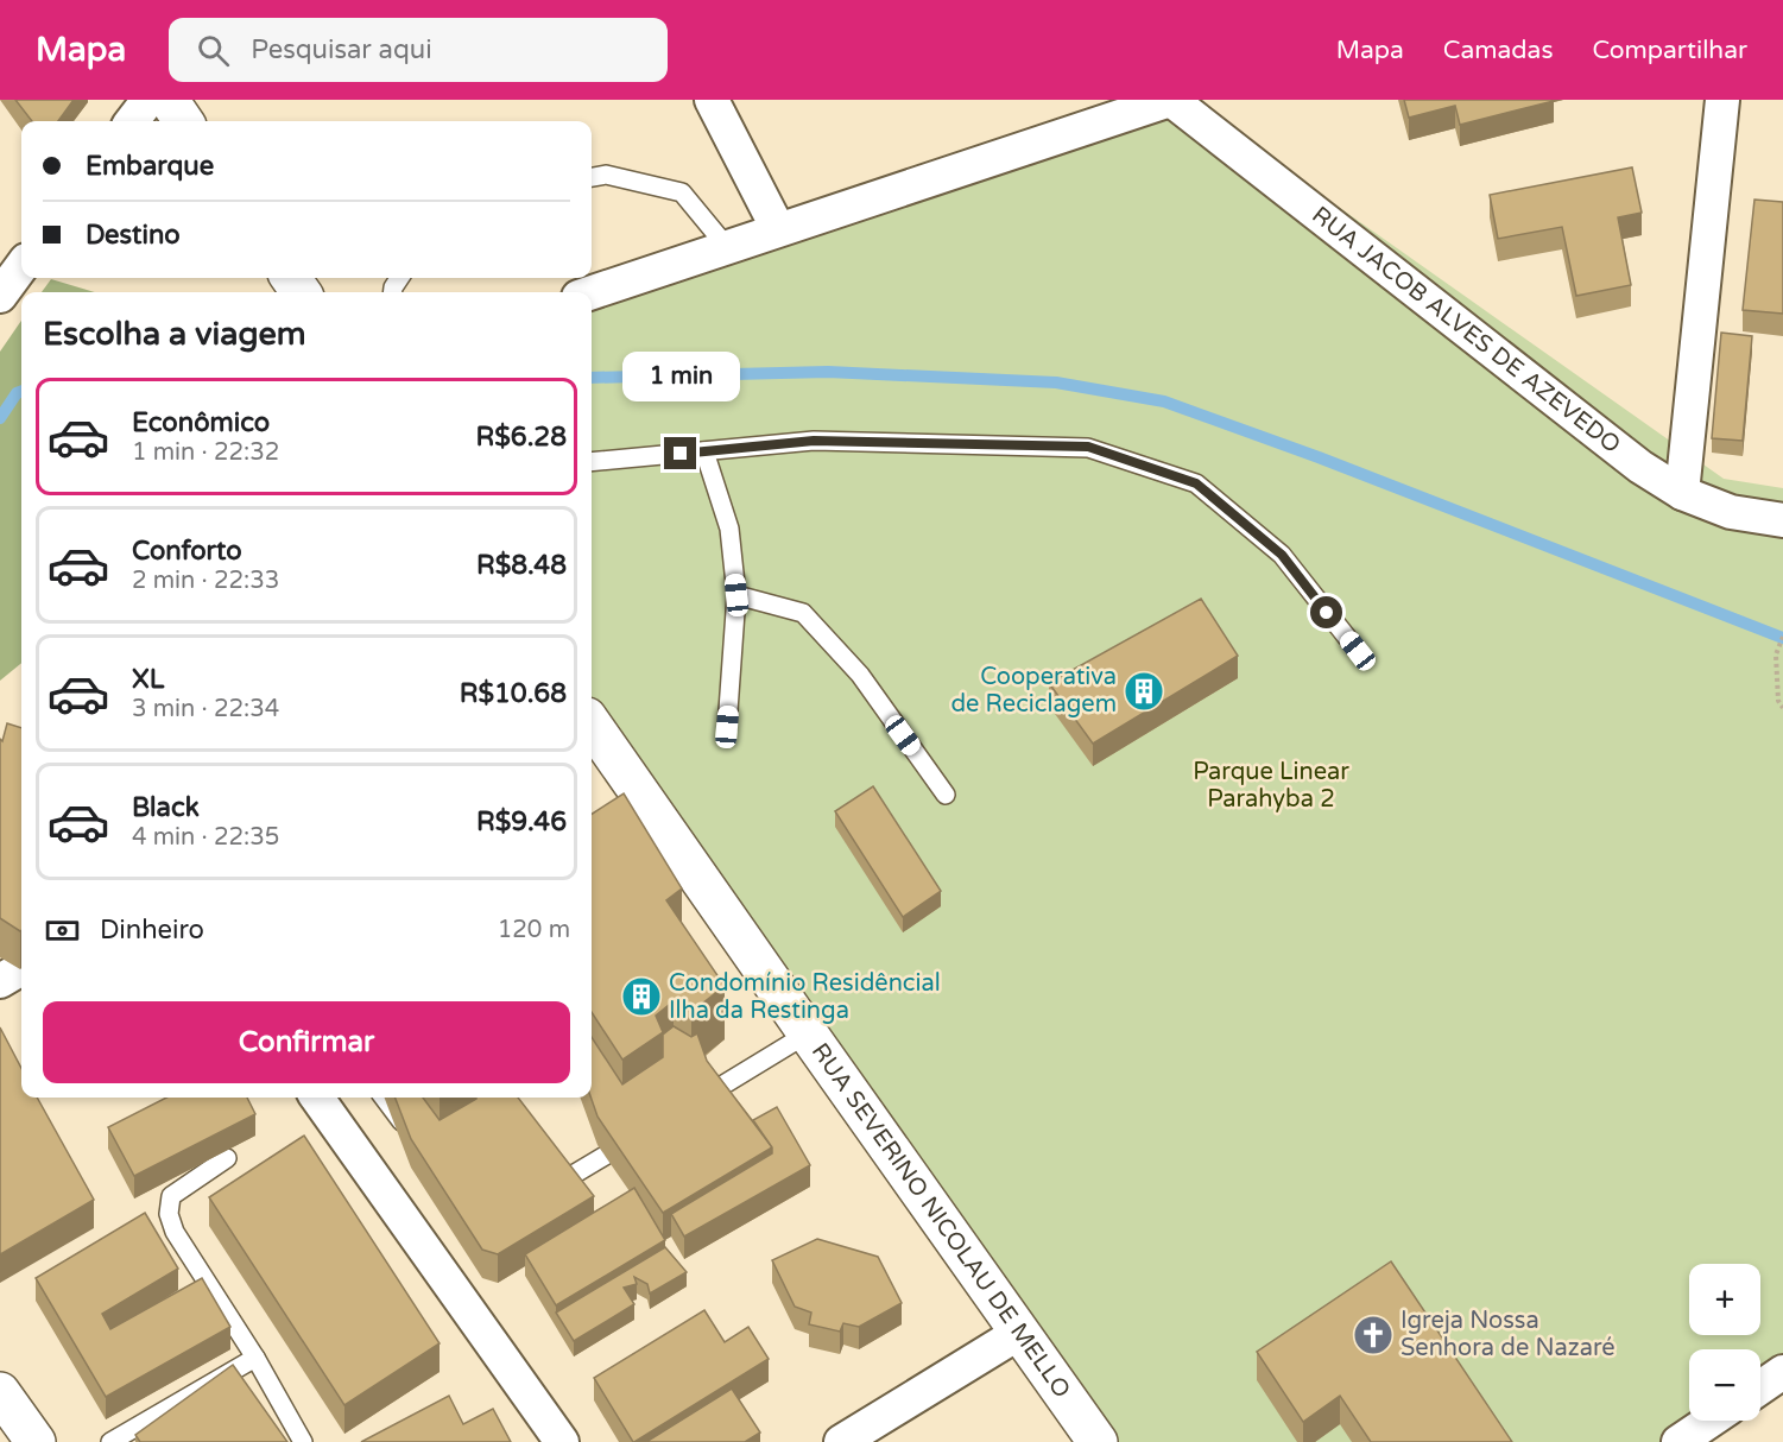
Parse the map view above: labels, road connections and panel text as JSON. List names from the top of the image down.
{
  "streets": {
    "main road": ["RUA SEVERINO NICOLAU DE MELLO"],
    "street": ["RUA JACOB ALVES DE AZEVEDO"]
  },
  "parks": ["Parque Linear Parahyba 2"],
  "places": {
    "building": ["Cooperativa de Reciclagem", "Condomínio Residêncial Ilha da Restinga"],
    "church": ["Igreja Nossa Senhora de Nazaré"]
  },
  "page": {
    "header": "Mapa",
    "search": "Pesquisar aqui",
    "nav": ["Mapa", "Camadas", "Compartilhar"],
    "banner": ["Embarque", "Destino"],
    "heading": "Escolha a viagem",
    "bubble": "1 min",
    "list": [
      {
        "name": "Econômico",
        "note": "1 min · 22:32",
        "value": "R$6.28"
      },
      {
        "name": "Conforto",
        "note": "2 min · 22:33",
        "value": "R$8.48"
      },
      {
        "name": "XL",
        "note": "3 min · 22:34",
        "value": "R$10.68"
      },
      {
        "name": "Black",
        "note": "4 min · 22:35",
        "value": "R$9.46"
      }
    ],
    "pay": ["Dinheiro", "120 m"],
    "buttons": "Confirmar",
    "map_buttons": ["+", "−"]
  }
}
